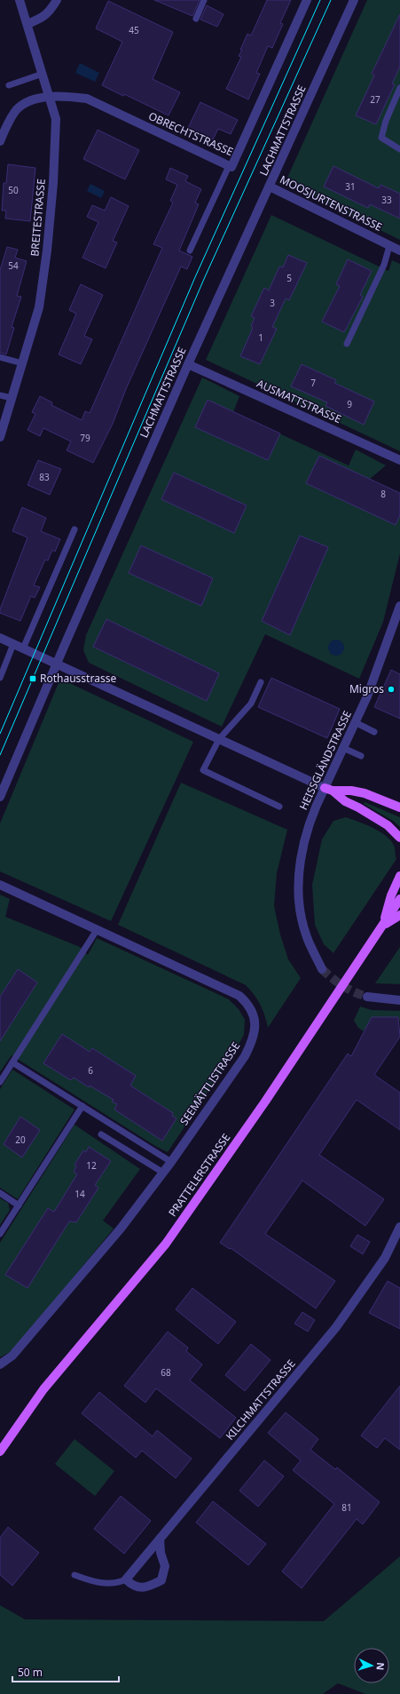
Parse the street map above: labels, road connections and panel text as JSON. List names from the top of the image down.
{
  "streets": {
    "main road": ["PRATTELERSTRASSE"],
    "street": [
      "LACHMATTSTRASSE",
      "OBRECHTSTRASSE",
      "MOOSJURTENSTRASSE",
      "BREITESTRASSE",
      "AUSMATTSTRASSE",
      "HEISSGLÄNDSTRASSE",
      "SEEMÄTTLISTRASSE",
      "KILCHMATTSTRASSE"
    ]
  },
  "crossings": [
    ["LACHMATTSTRASSE", "MOOSJURTENSTRASSE"],
    ["LACHMATTSTRASSE", "AUSMATTSTRASSE"],
    ["OBRECHTSTRASSE", "BREITESTRASSE"]
  ],
  "places": {
    "transit": ["Rothausstrasse"],
    "other": ["Migros"]
  },
  "house_numbers": [
    "45",
    "27",
    "31",
    "50",
    "33",
    "54",
    "5",
    "3",
    "1",
    "7",
    "9",
    "79",
    "83",
    "8",
    "6",
    "20",
    "12",
    "14",
    "68",
    "81"
  ],
  "scale_bar": "50 m",
  "north": "right"
}
